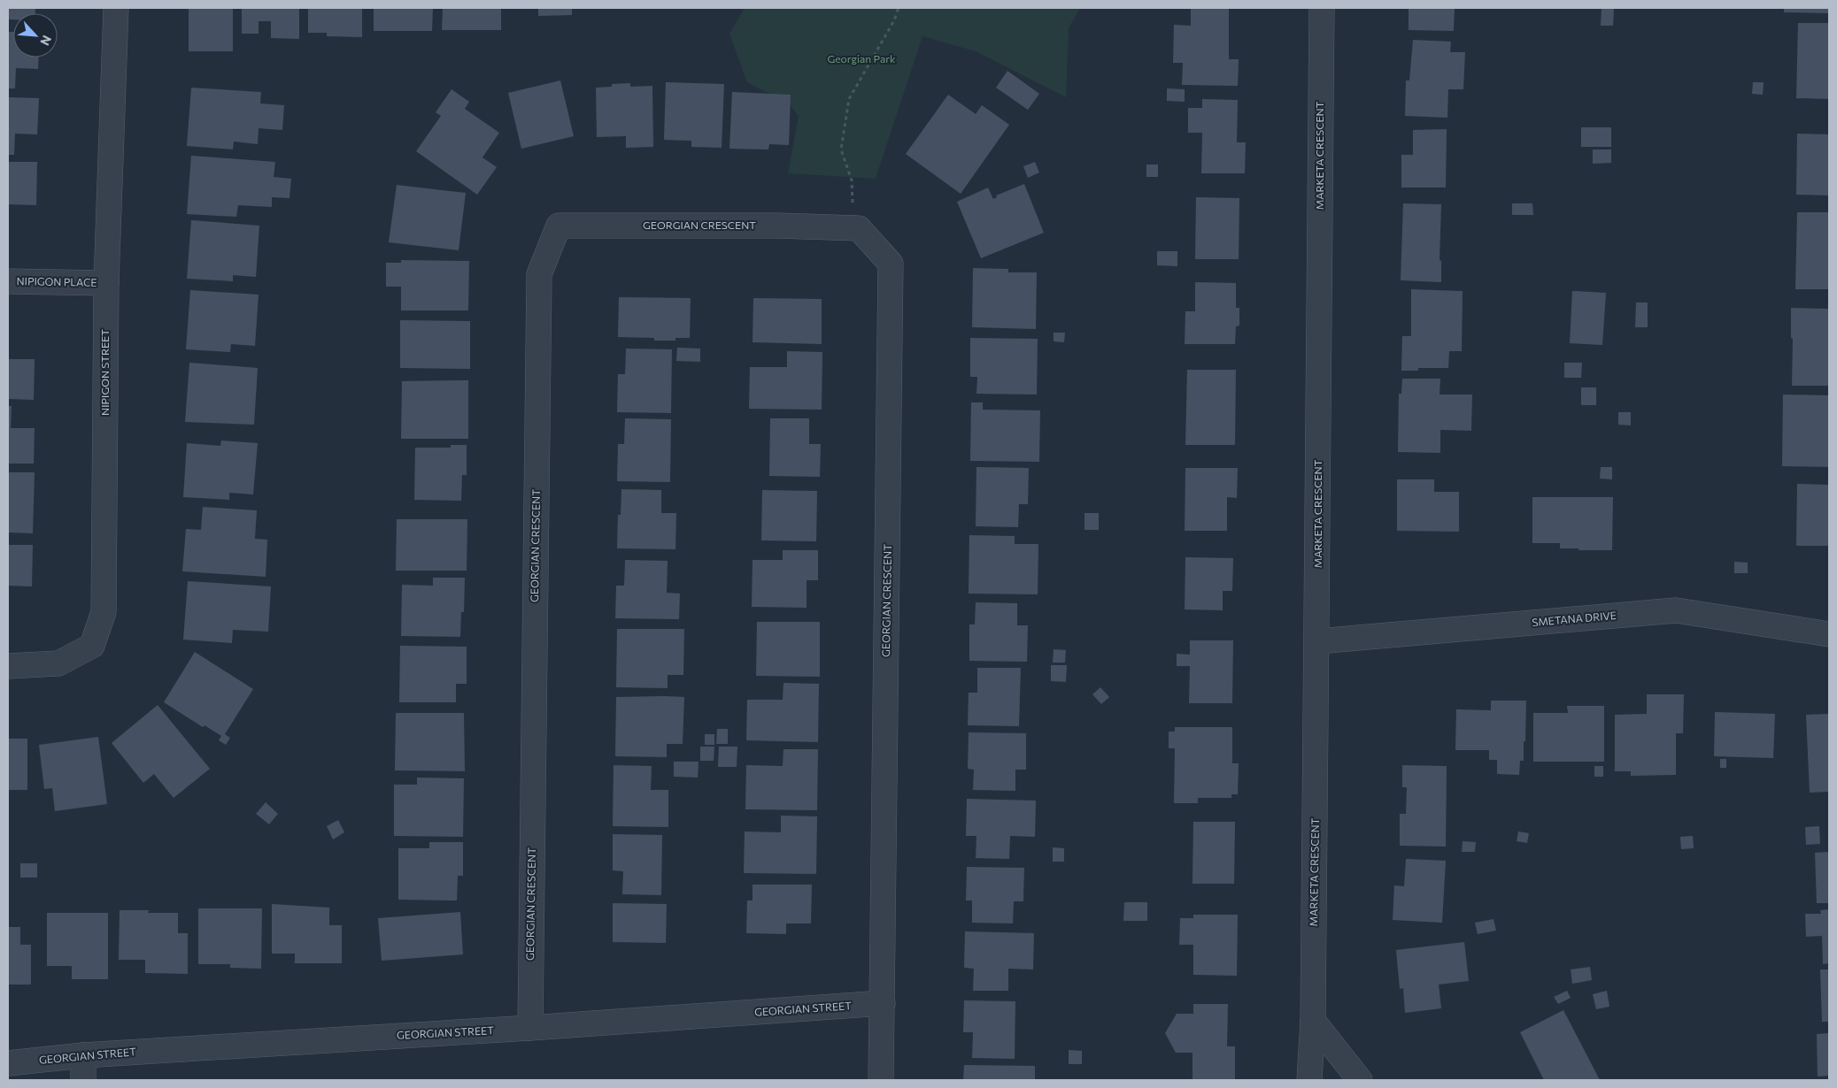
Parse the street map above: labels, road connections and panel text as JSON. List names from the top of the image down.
{
  "streets": {
    "street": [
      "MARKETA CRESCENT",
      "GEORGIAN CRESCENT",
      "NIPIGON PLACE",
      "NIPIGON STREET",
      "SMETANA DRIVE",
      "GEORGIAN STREET"
    ]
  },
  "crossings": [
    ["MARKETA CRESCENT", "SMETANA DRIVE"],
    ["GEORGIAN CRESCENT", "GEORGIAN STREET"],
    ["NIPIGON PLACE", "NIPIGON STREET"]
  ],
  "parks": ["Georgian Park"],
  "north": "bottom right"
}
